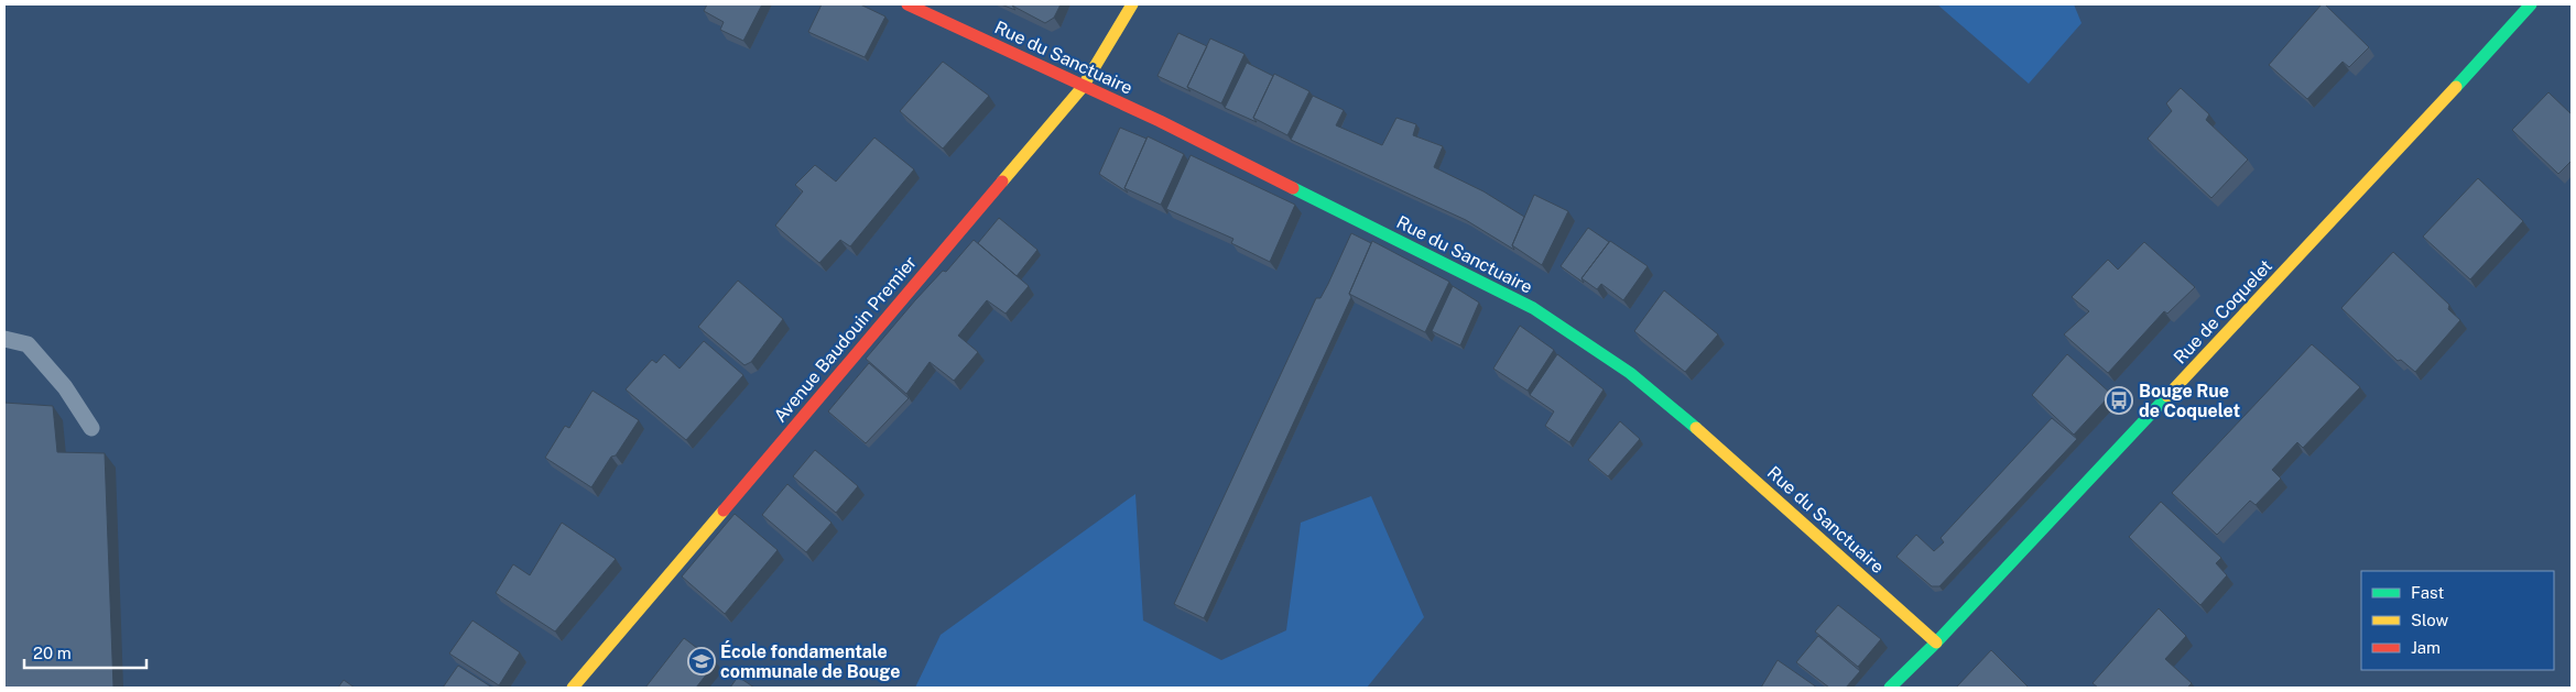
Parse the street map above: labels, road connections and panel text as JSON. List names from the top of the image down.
{
  "streets": {
    "street": ["Rue du Sanctuaire", "Rue de Coquelet", "Avenue Baudouin Premier"]
  },
  "crossings": [
    ["Rue du Sanctuaire", "Rue de Coquelet"],
    ["Rue du Sanctuaire", "Avenue Baudouin Premier"]
  ],
  "places": {
    "bus stop": ["Bouge Rue de Coquelet"],
    "school or university": ["École fondamentale communale de Bouge"]
  },
  "legend": ["Fast", "Slow", "Jam"],
  "scale_bar": "20 m"
}
